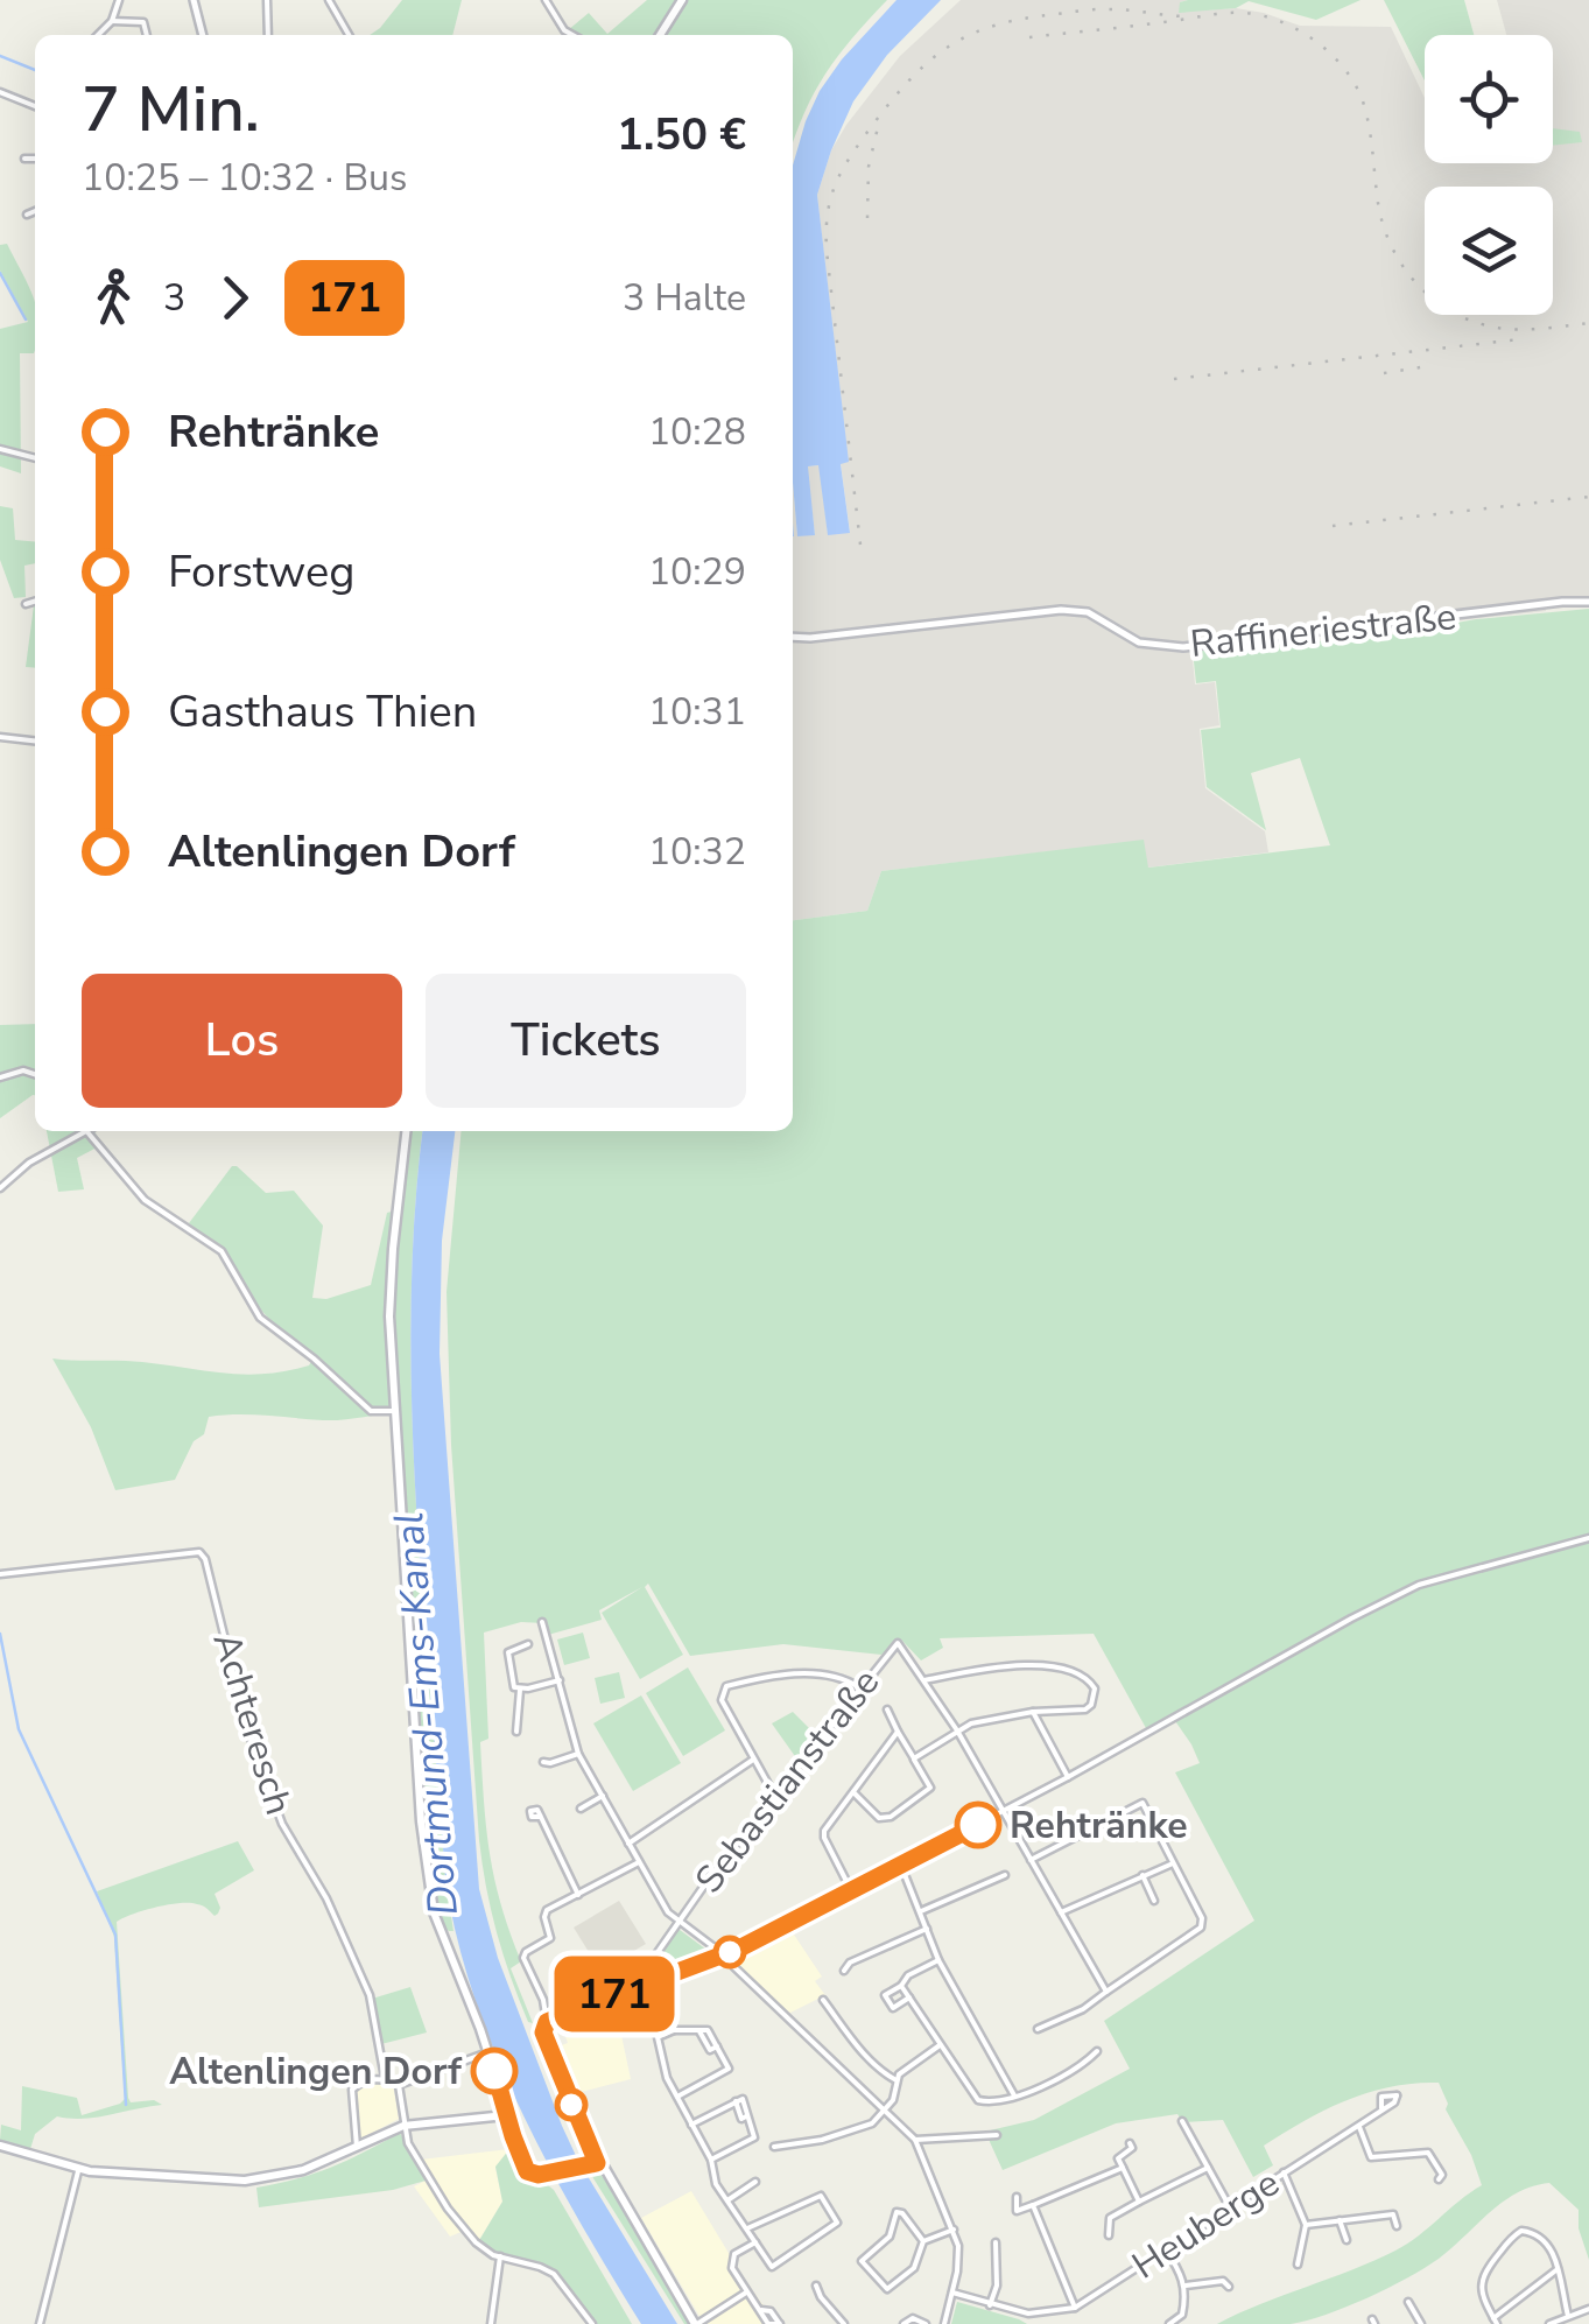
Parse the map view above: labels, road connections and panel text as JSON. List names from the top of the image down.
{
  "streets": {
    "street": [
      "Raffineriestraße",
      "Achteresch",
      "Sebastianstraße",
      "Heuberge"
    ]
  },
  "water": ["Dortmund-Ems-Kanal"],
  "places": ["Rehtränke", "Altenlingen Dorf"],
  "lines": ["bus line 171"],
  "page": {
    "on_map": "171",
    "heading": ["7 Min.", "10:25 – 10:32 · Bus", "1.50 €"],
    "legs": ["3", "171", "3 Halte"],
    "list": [
      {
        "name": "Rehtränke",
        "value": "10:28"
      },
      {
        "name": "Forstweg",
        "value": "10:29"
      },
      {
        "name": "Gasthaus Thien",
        "value": "10:31"
      },
      {
        "name": "Altenlingen Dorf",
        "value": "10:32"
      }
    ],
    "buttons": ["Los", "Tickets"]
  }
}
